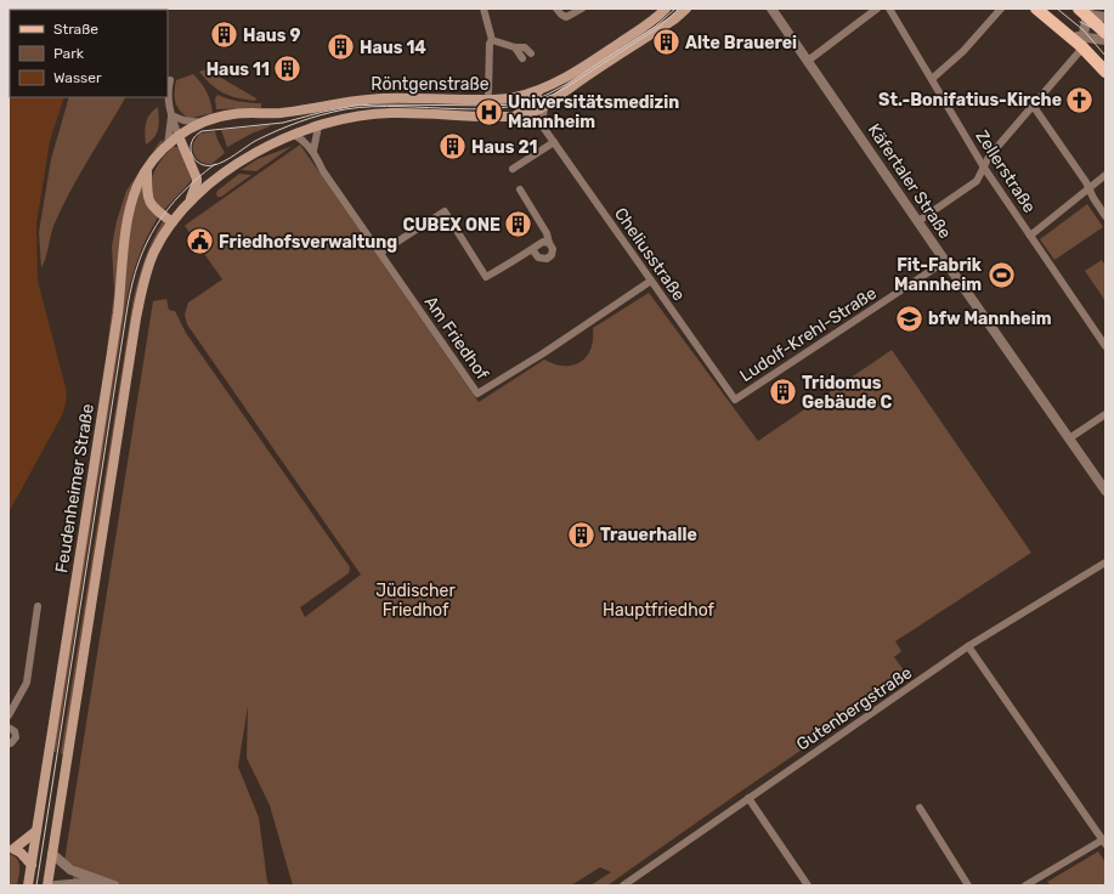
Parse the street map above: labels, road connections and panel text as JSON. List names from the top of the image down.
{
  "streets": {
    "main road": ["Röntgenstraße", "Feudenheimer Straße"],
    "street": [
      "Zellerstraße",
      "Käfertaler Straße",
      "Cheliusstraße",
      "Ludolf-Krehl-Straße",
      "Am Friedhof",
      "Gutenbergstraße"
    ]
  },
  "crossings": [
    ["Röntgenstraße", "Cheliusstraße"],
    ["Röntgenstraße", "Am Friedhof"],
    ["Röntgenstraße", "Feudenheimer Straße"],
    ["Käfertaler Straße", "Ludolf-Krehl-Straße"],
    ["Cheliusstraße", "Ludolf-Krehl-Straße"],
    ["Cheliusstraße", "Am Friedhof"]
  ],
  "parks": ["Jüdischer Friedhof", "Hauptfriedhof"],
  "places": {
    "building": [
      "Haus 9",
      "Alte Brauerei",
      "Haus 14",
      "Haus 11",
      "Haus 21",
      "CUBEX ONE",
      "Tridomus Gebäude C",
      "Trauerhalle"
    ],
    "church": ["St.-Bonifatius-Kirche"],
    "hospital": ["Universitätsmedizin Mannheim"],
    "public building": ["Friedhofsverwaltung"],
    "sports": ["Fit-Fabrik Mannheim"],
    "school or university": ["bfw Mannheim"]
  },
  "legend": ["Straße", "Park", "Wasser"]
}
